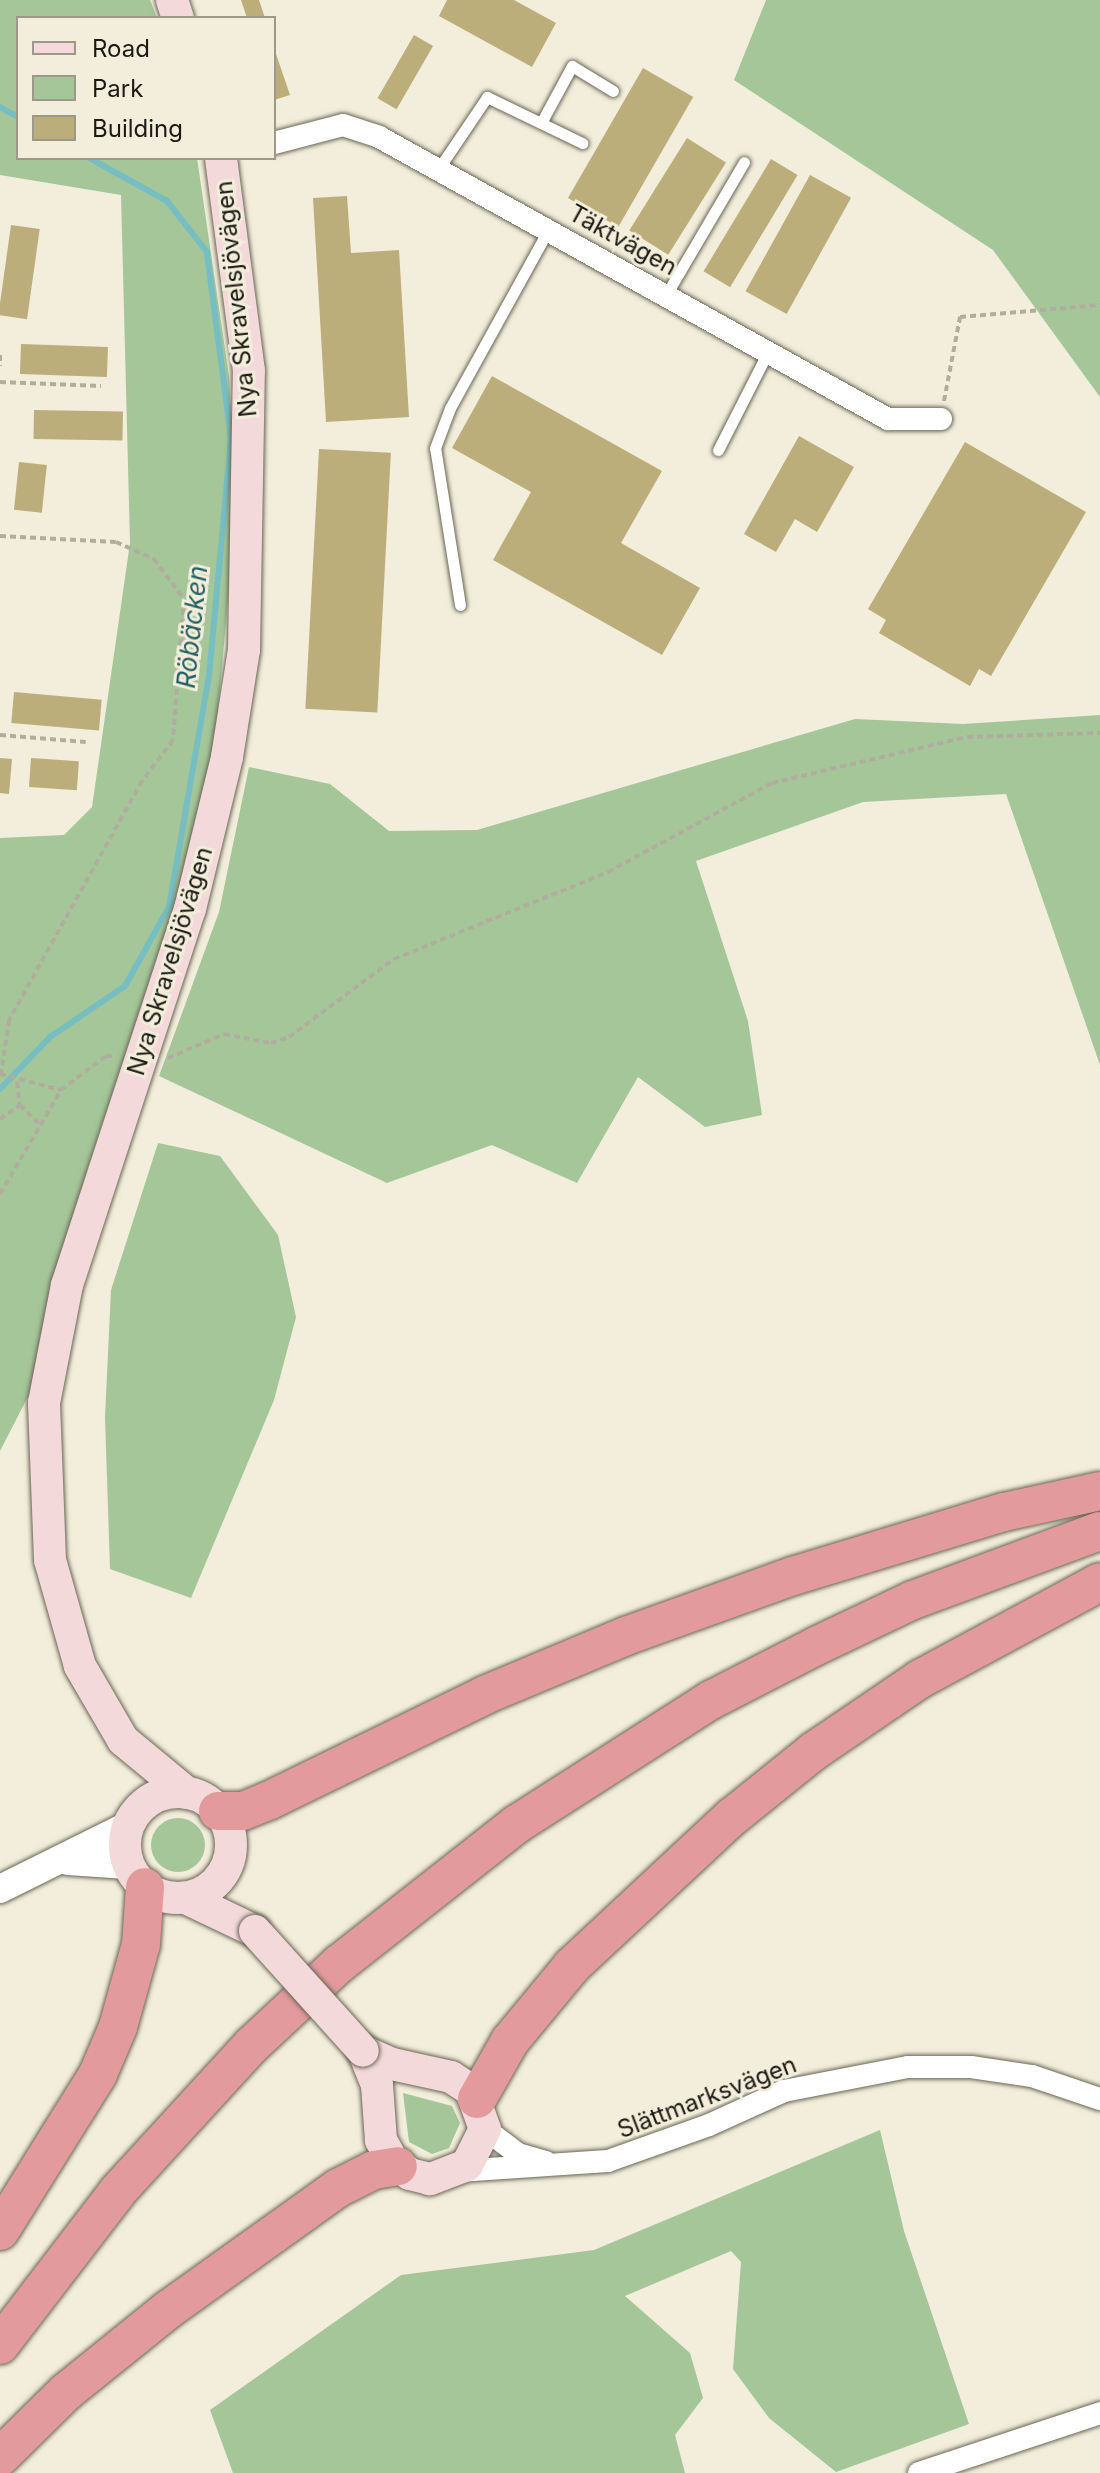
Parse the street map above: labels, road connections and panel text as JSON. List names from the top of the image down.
{
  "streets": {
    "main road": ["Nya Skravelsjövägen"],
    "street": ["Täktvägen", "Slättmarksvägen"]
  },
  "water": ["Röbäcken"],
  "legend": ["Road", "Park", "Building"]
}
